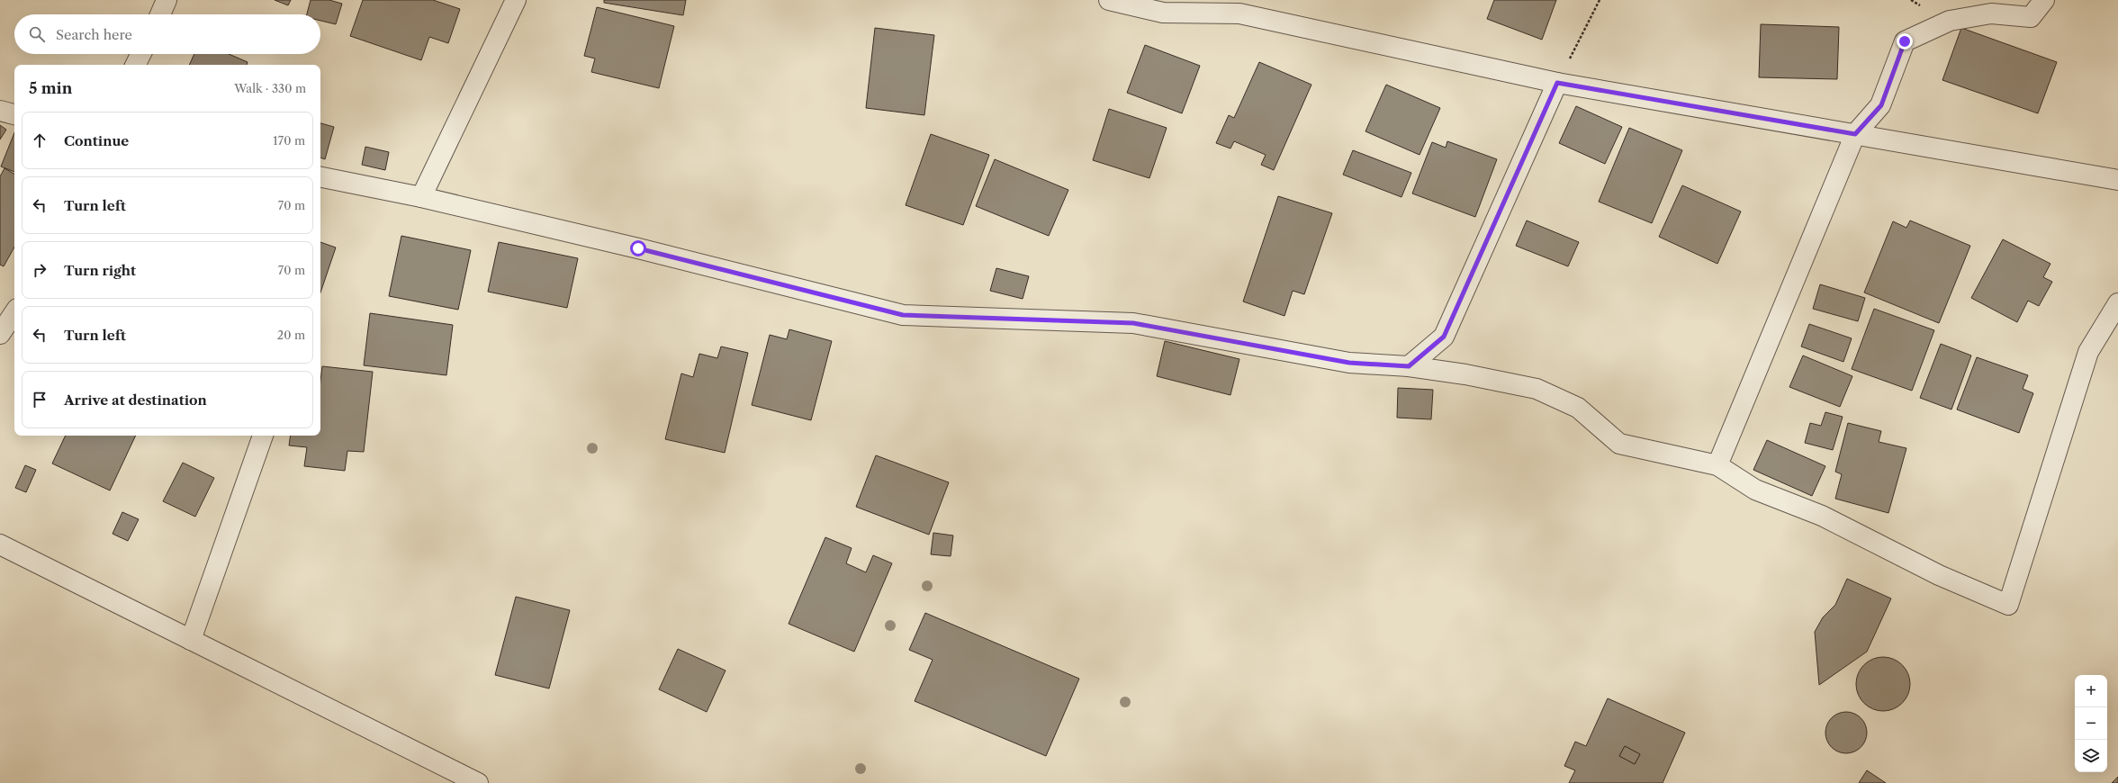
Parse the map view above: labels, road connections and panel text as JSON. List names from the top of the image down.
{
  "page": {
    "search": "Search here",
    "heading": ["5 min", "Walk · 330 m"],
    "list": [
      ["Continue", "170 m"],
      ["Turn left", "70 m"],
      ["Turn right", "70 m"],
      ["Turn left", "20 m"],
      "Arrive at destination"
    ],
    "map_buttons": ["+", "−"]
  }
}
